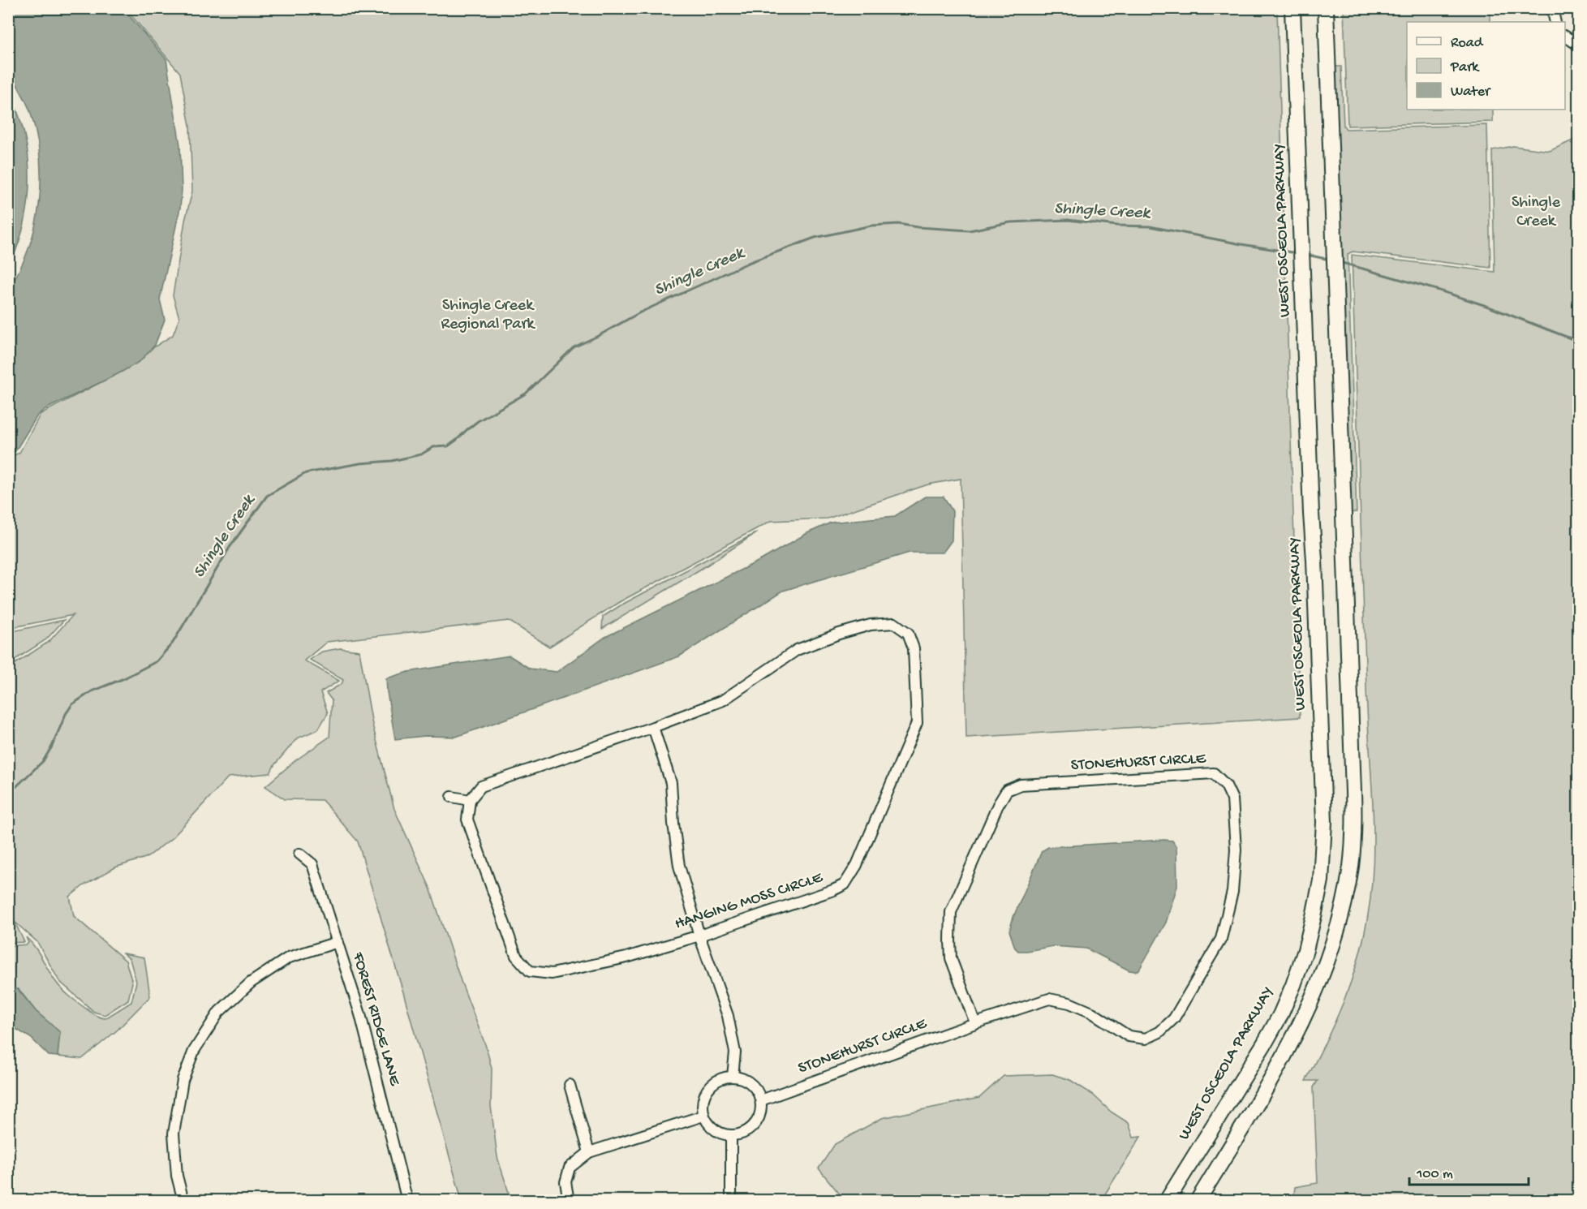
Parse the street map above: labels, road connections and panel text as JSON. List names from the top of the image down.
{
  "streets": {
    "main road": ["WEST OSCEOLA PARKWAY"],
    "street": ["STONEHURST CIRCLE", "HANGING MOSS CIRCLE", "FOREST RIDGE LANE"]
  },
  "water": ["Shingle Creek"],
  "parks": ["Shingle Creek", "Shingle Creek Regional Park"],
  "legend": ["Road", "Park", "Water"],
  "scale_bar": "100 m"
}
